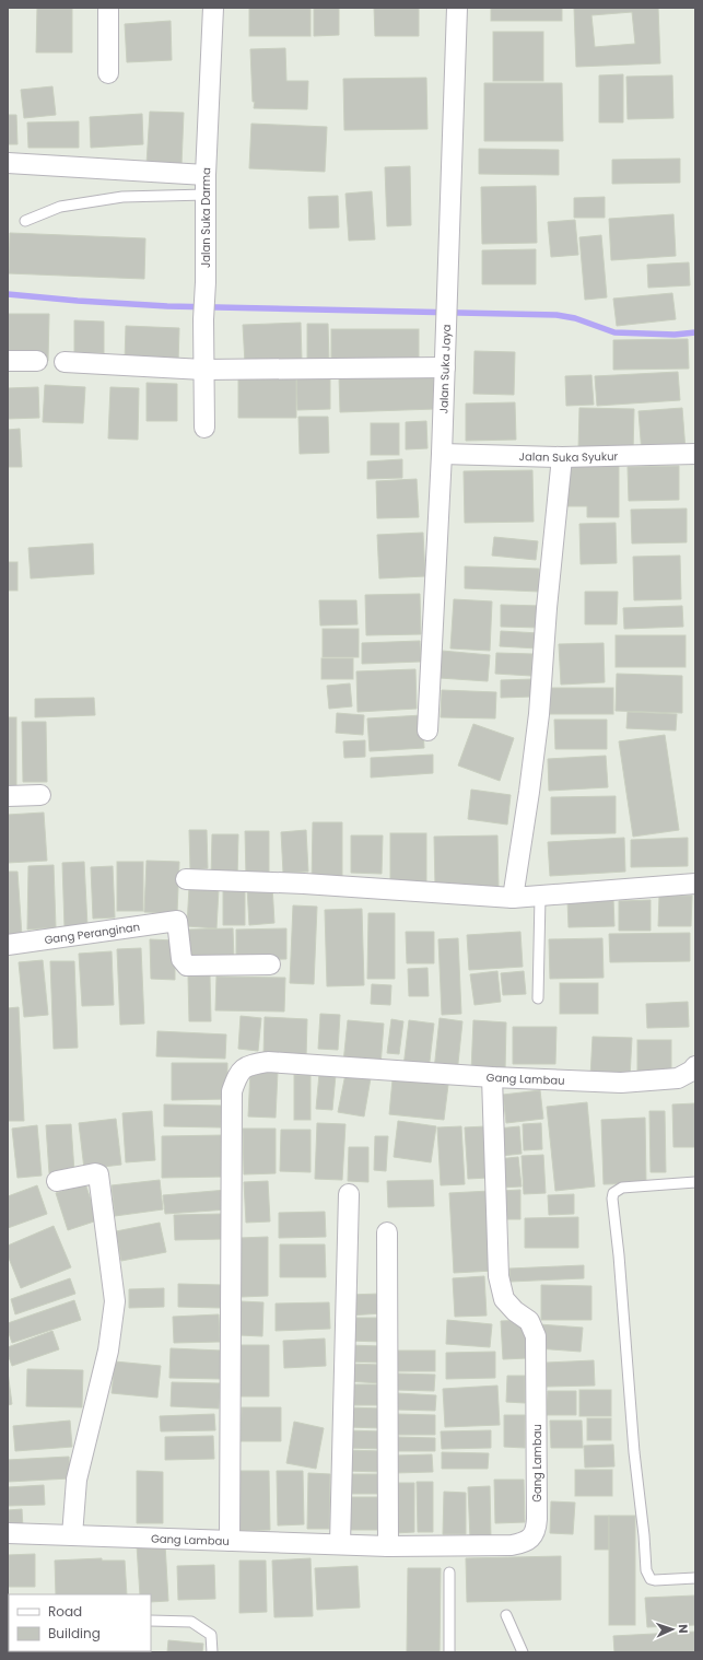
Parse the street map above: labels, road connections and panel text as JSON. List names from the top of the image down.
{
  "streets": {
    "street": [
      "Jalan Suka Darma",
      "Jalan Suka Jaya",
      "Jalan Suka Syukur",
      "Gang Peranginan",
      "Gang Lambau"
    ]
  },
  "crossings": [
    ["Jalan Suka Jaya", "Jalan Suka Syukur"]
  ],
  "legend": ["Road", "Building"],
  "north": "right"
}
